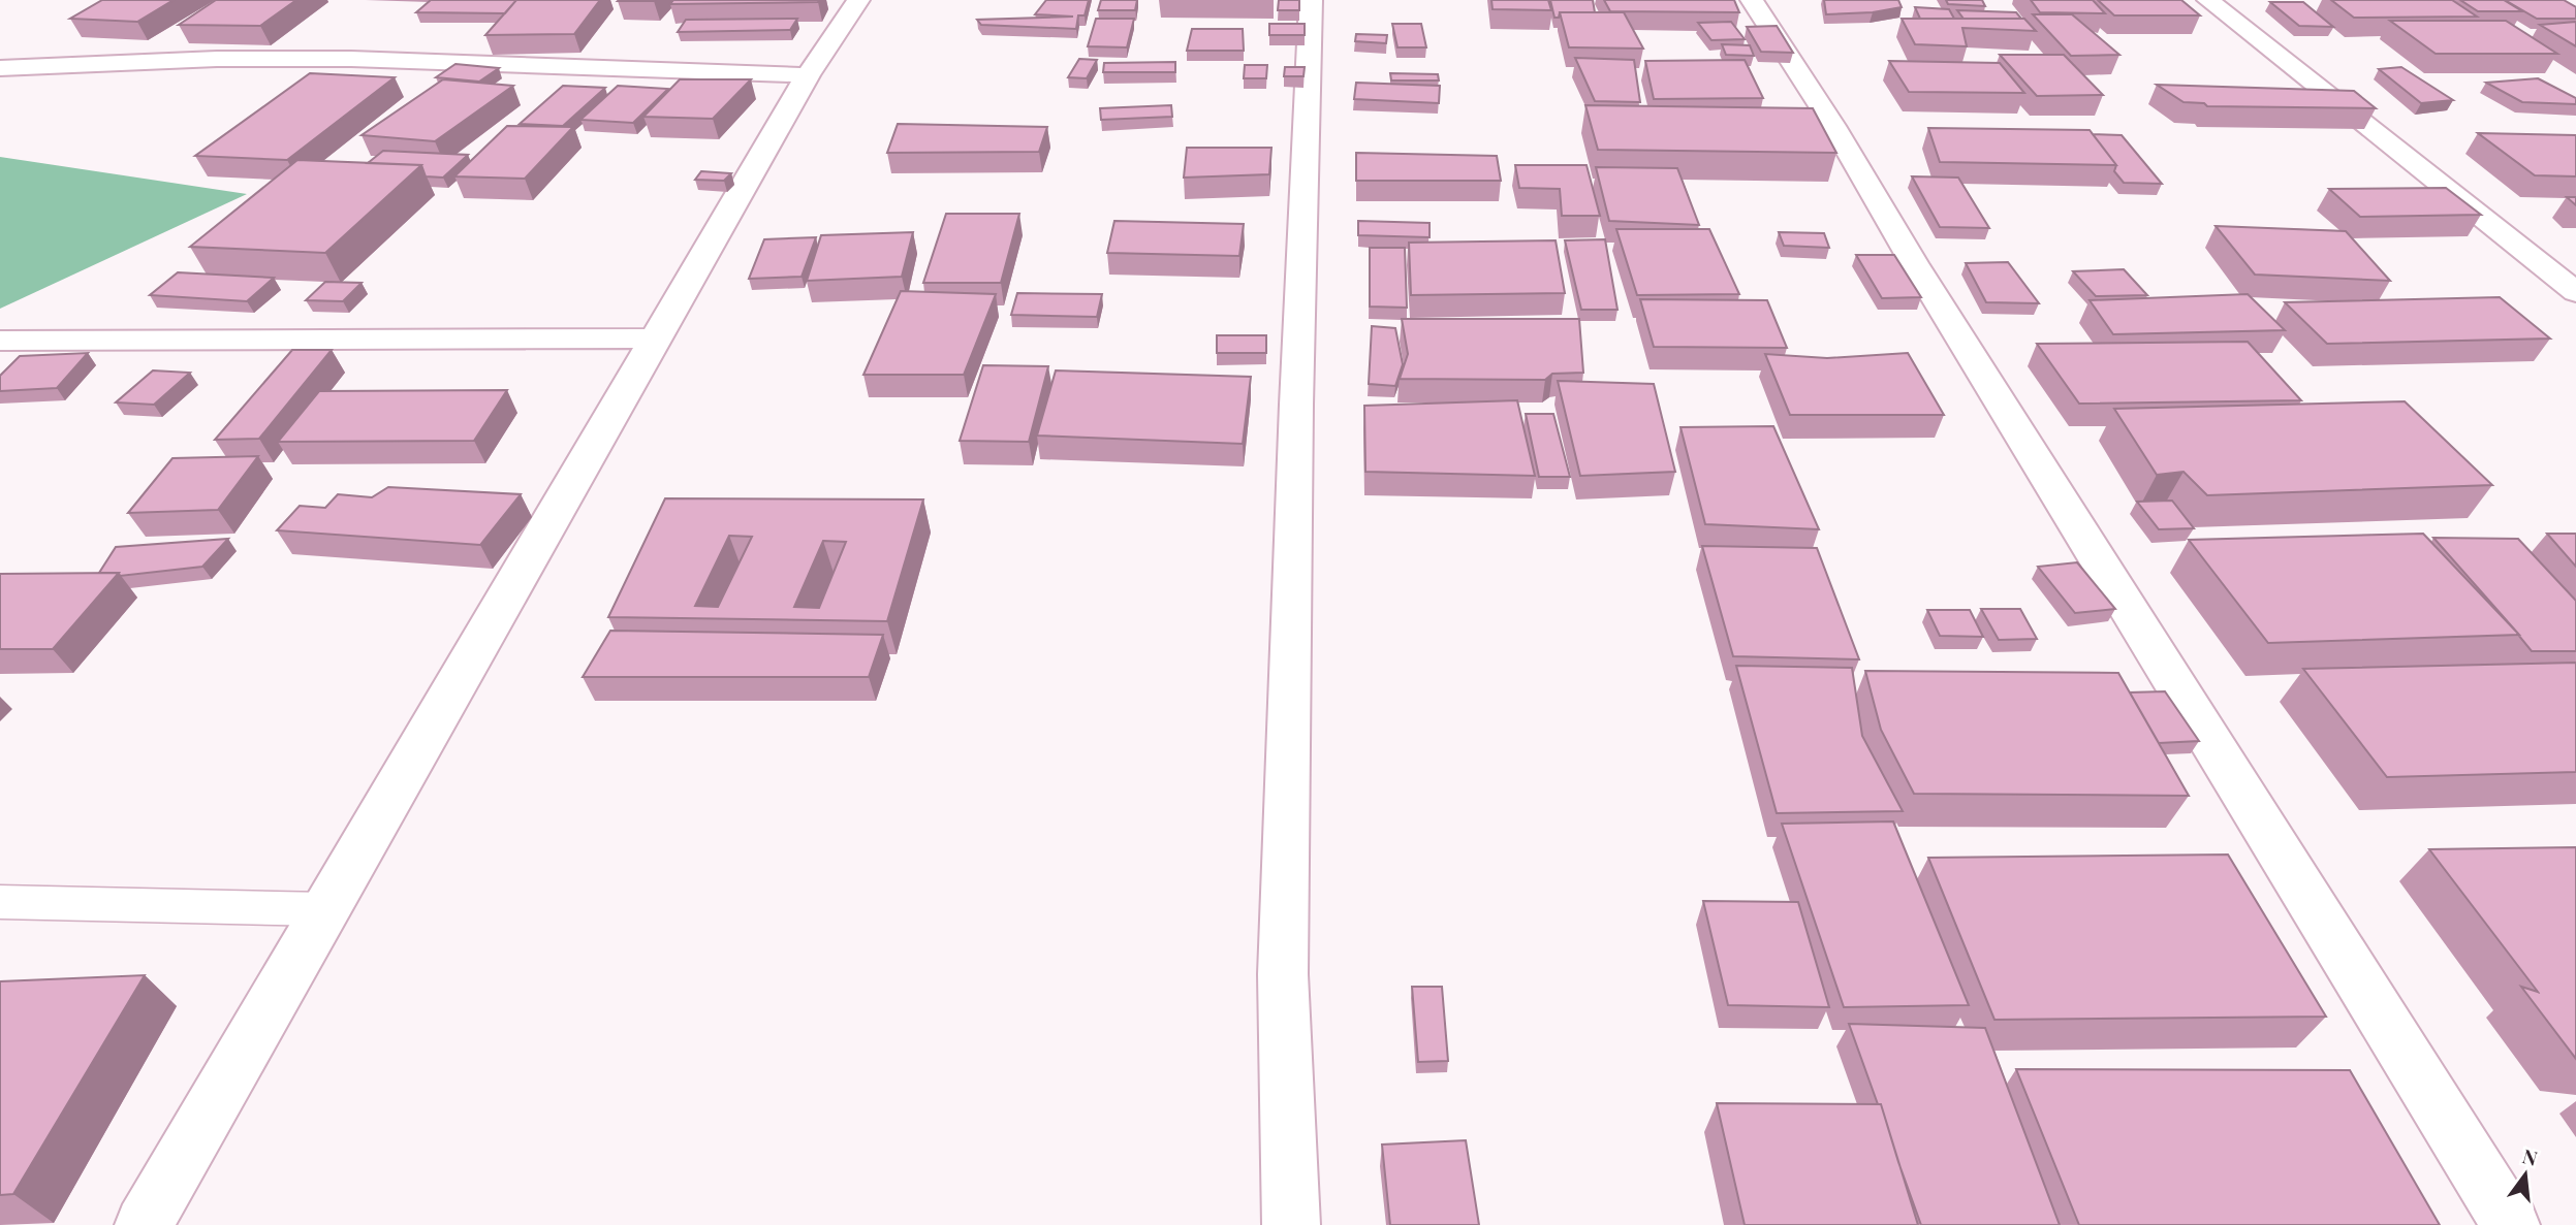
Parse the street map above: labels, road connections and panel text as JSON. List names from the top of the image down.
{
  "north": "top"
}
